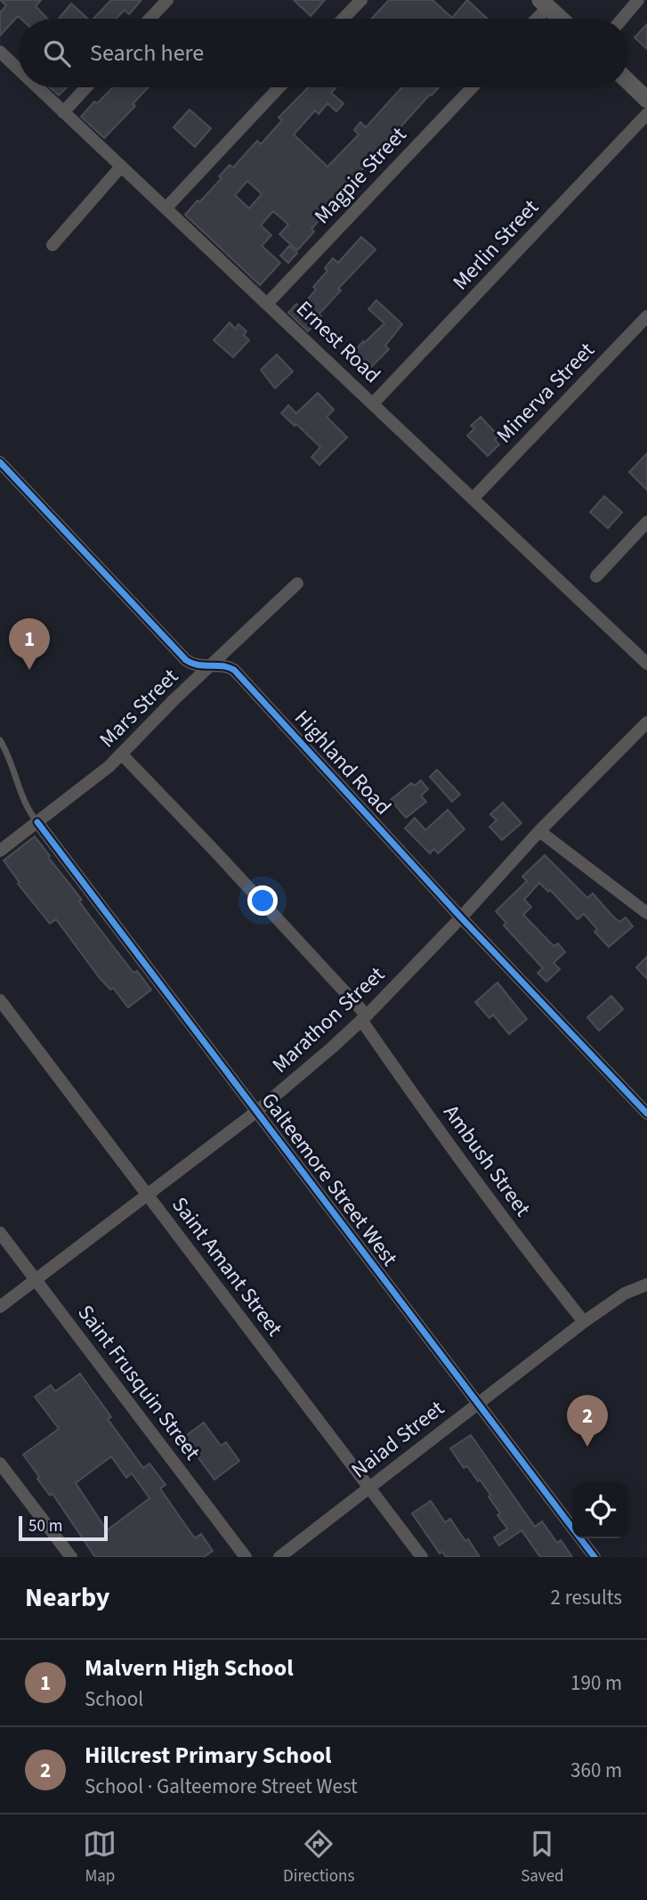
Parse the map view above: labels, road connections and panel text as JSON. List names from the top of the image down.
{
  "streets": {
    "street": [
      "Magpie Street",
      "Merlin Street",
      "Ernest Road",
      "Minerva Street",
      "Mars Street",
      "Highland Road",
      "Marathon Street",
      "Ambush Street",
      "Galteemore Street West",
      "Saint Amant Street",
      "Saint Frusquin Street",
      "Naiad Street"
    ]
  },
  "crossings": [
    ["Magpie Street", "Ernest Road"],
    ["Merlin Street", "Ernest Road"],
    ["Ernest Road", "Minerva Street"],
    ["Mars Street", "Highland Road"],
    ["Mars Street", "Ambush Street"],
    ["Mars Street", "Galteemore Street West"],
    ["Highland Road", "Marathon Street"],
    ["Marathon Street", "Ambush Street"],
    ["Marathon Street", "Galteemore Street West"],
    ["Marathon Street", "Saint Amant Street"],
    ["Marathon Street", "Saint Frusquin Street"],
    ["Ambush Street", "Naiad Street"],
    ["Galteemore Street West", "Naiad Street"],
    ["Saint Amant Street", "Naiad Street"]
  ],
  "scale_bar": "50 m",
  "page": {
    "search": "Search here",
    "pins": ["1", "2"],
    "scale": "50 m",
    "heading": ["Nearby", "2 results"],
    "list": [
      {
        "mark": "1",
        "name": "Malvern High School",
        "note": "School",
        "value": "190 m"
      },
      {
        "mark": "2",
        "name": "Hillcrest Primary School",
        "note": "School · Galteemore Street West",
        "value": "360 m"
      }
    ],
    "nav": ["Map", "Directions", "Saved"]
  }
}
